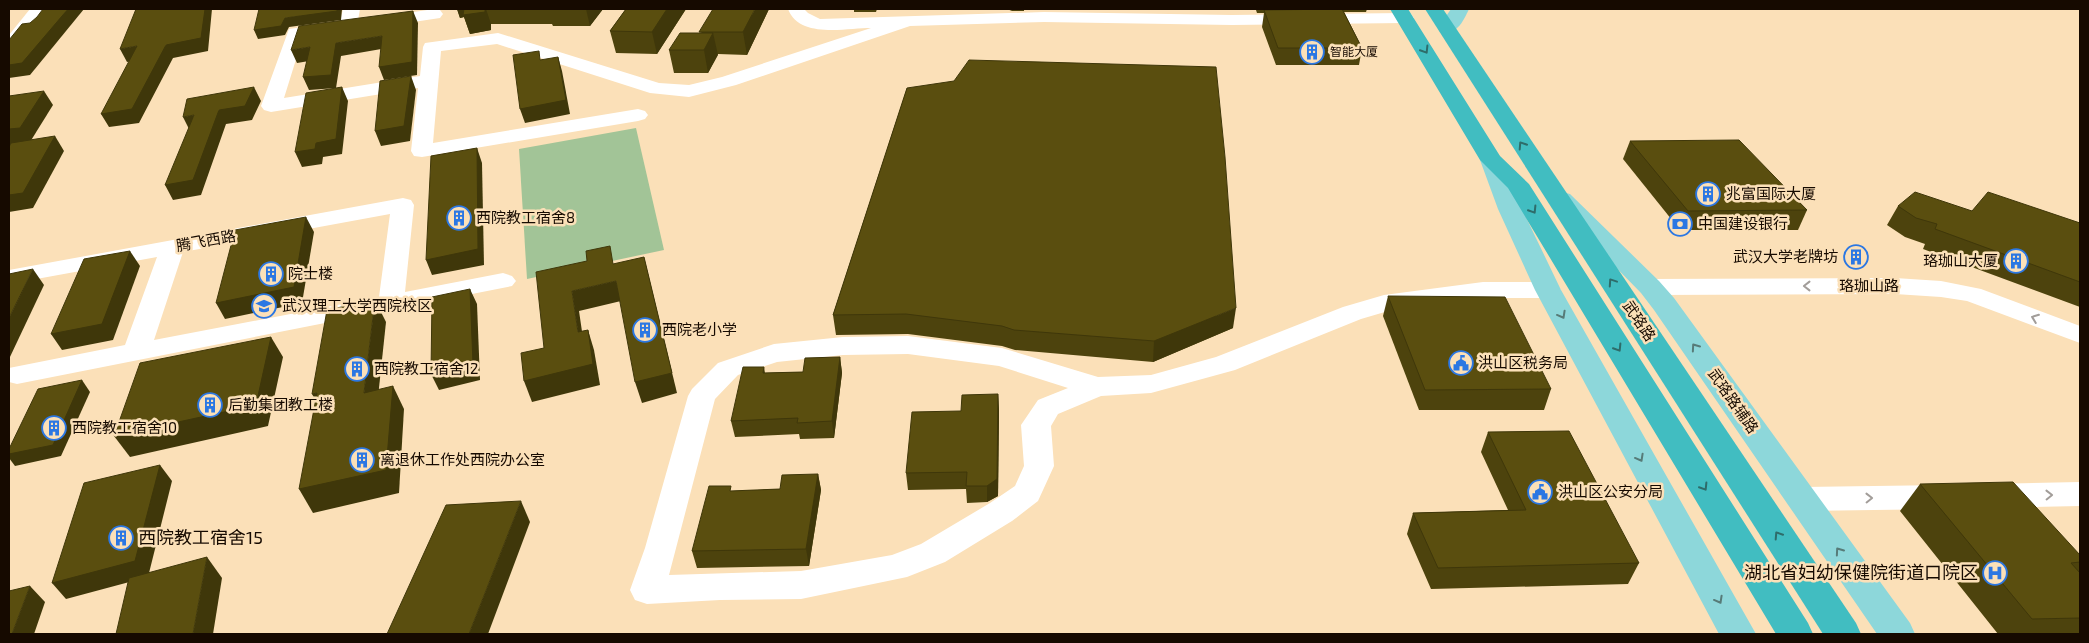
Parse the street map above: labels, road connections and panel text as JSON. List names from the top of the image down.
{
  "streets": {
    "highway": ["武珞路"],
    "main road": ["武珞路辅路"],
    "street": ["腾飞西路", "珞珈山路"]
  },
  "crossings": [
    ["珞珈山路", "武珞路辅路"],
    ["武珞路", "武珞路辅路"]
  ],
  "places": {
    "building": [
      "智能大厦",
      "兆富国际大厦",
      "西院教工宿舍8",
      "武汉大学老牌坊",
      "珞珈山大厦",
      "院士楼",
      "西院老小学",
      "西院教工宿舍12",
      "后勤集团教工楼",
      "西院教工宿舍10",
      "离退休工作处西院办公室",
      "西院教工宿舍15"
    ],
    "bank": ["中国建设银行"],
    "school or university": ["武汉理工大学西院校区"],
    "public building": ["洪山区税务局", "洪山区公安分局"],
    "hospital": ["湖北省妇幼保健院街道口院区"]
  }
}
